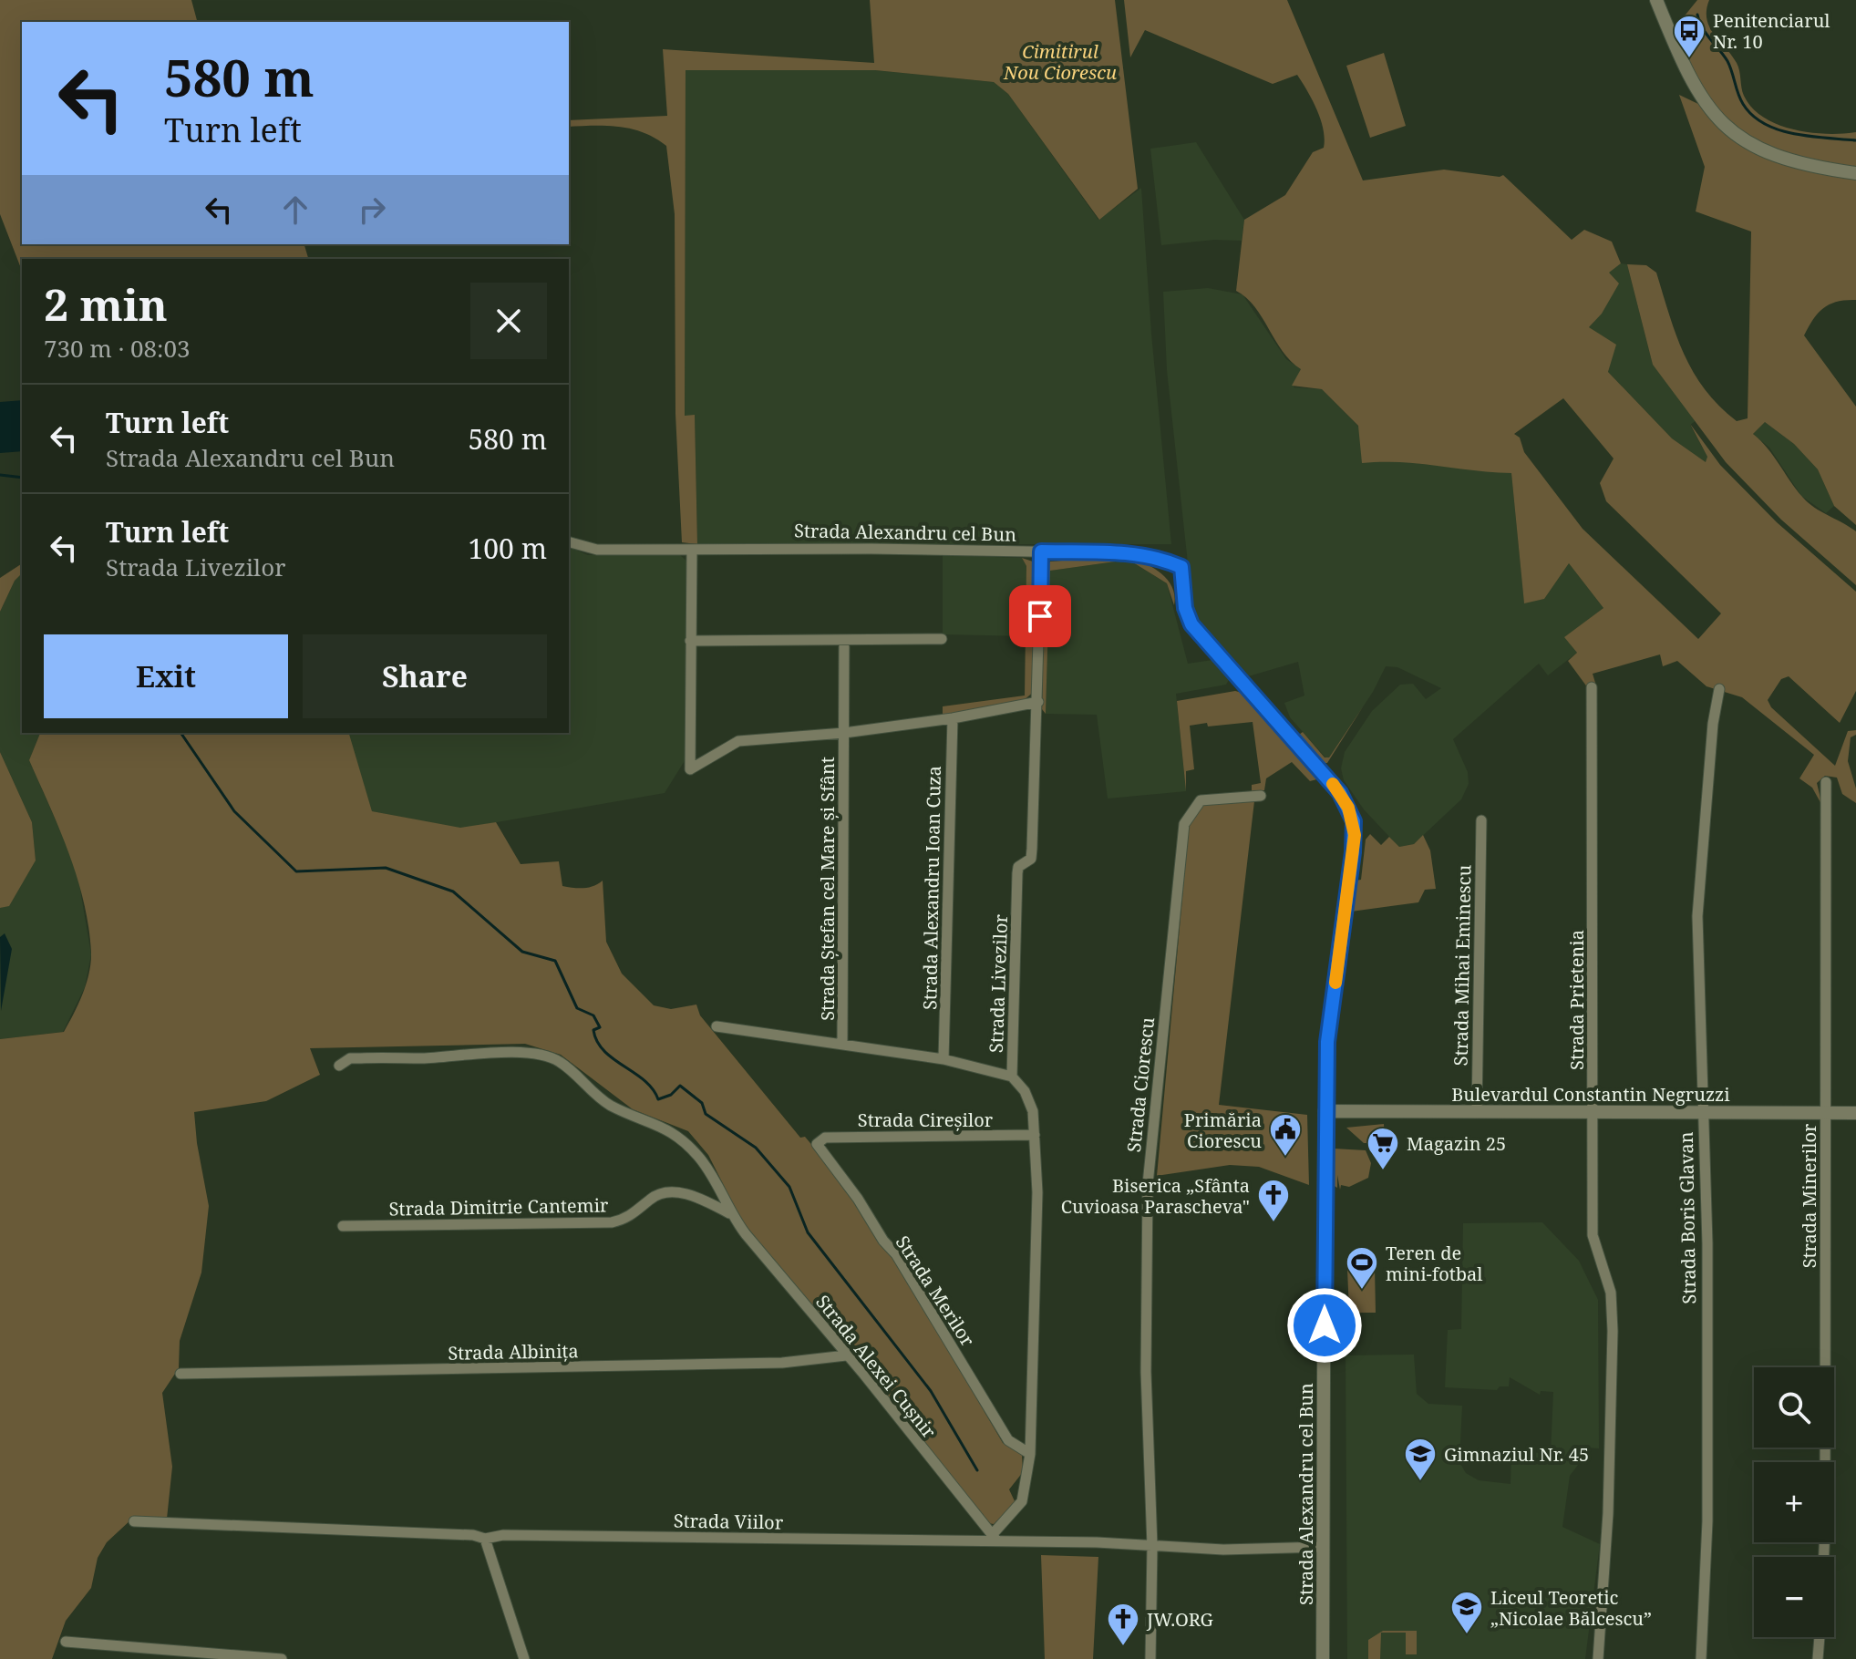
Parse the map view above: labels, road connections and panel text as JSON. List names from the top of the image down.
{
  "streets": {
    "street": [
      "Strada Alexandru cel Bun",
      "Strada Alexandru Ioan Cuza",
      "Strada Ștefan cel Mare și Sfânt",
      "Strada Mihai Eminescu",
      "Strada Livezilor",
      "Strada Prietenia",
      "Strada Ciorescu",
      "Bulevardul Constantin Negruzzi",
      "Strada Cireșilor",
      "Strada Minerilor",
      "Strada Dimitrie Cantemir",
      "Strada Boris Glavan",
      "Strada Merilor",
      "Strada Albinița",
      "Strada Alexei Cușnir",
      "Strada Viilor"
    ]
  },
  "crossings": [
    ["Strada Alexandru cel Bun", "Strada Livezilor"],
    ["Strada Alexandru cel Bun", "Bulevardul Constantin Negruzzi"],
    ["Strada Alexandru cel Bun", "Strada Viilor"],
    ["Strada Alexandru Ioan Cuza", "Strada Ștefan cel Mare și Sfânt"],
    ["Strada Ștefan cel Mare și Sfânt", "Strada Livezilor"],
    ["Strada Mihai Eminescu", "Bulevardul Constantin Negruzzi"],
    ["Strada Livezilor", "Strada Cireșilor"],
    ["Strada Livezilor", "Strada Merilor"],
    ["Strada Livezilor", "Strada Alexei Cușnir"],
    ["Strada Livezilor", "Strada Viilor"],
    ["Strada Prietenia", "Bulevardul Constantin Negruzzi"],
    ["Strada Ciorescu", "Strada Viilor"],
    ["Bulevardul Constantin Negruzzi", "Strada Minerilor"],
    ["Bulevardul Constantin Negruzzi", "Strada Boris Glavan"],
    ["Strada Cireșilor", "Strada Merilor"],
    ["Strada Dimitrie Cantemir", "Strada Alexei Cușnir"],
    ["Strada Albinița", "Strada Alexei Cușnir"],
    ["Strada Alexei Cușnir", "Strada Viilor"]
  ],
  "parks": ["Cimitirul Nou Ciorescu"],
  "places": {
    "bus stop": ["Penitenciarul Nr. 10"],
    "public building": ["Primăria Ciorescu"],
    "supermarket": ["Magazin 25"],
    "church": ["Biserica „Sfânta Cuvioasa Parascheva\"", "JW.ORG"],
    "sports": ["Teren de mini-fotbal"],
    "school or university": ["Gimnaziul Nr. 45", "Liceul Teoretic „Nicolae Bălcescu”"]
  },
  "page": {
    "turn": ["580 m", "Turn left"],
    "heading": ["2 min", "730 m · 08:03"],
    "list": [
      {
        "name": "Turn left",
        "note": "Strada Alexandru cel Bun",
        "value": "580 m"
      },
      {
        "name": "Turn left",
        "note": "Strada Livezilor",
        "value": "100 m"
      }
    ],
    "buttons": ["Exit", "Share"],
    "map_buttons": ["+", "−"]
  }
}
